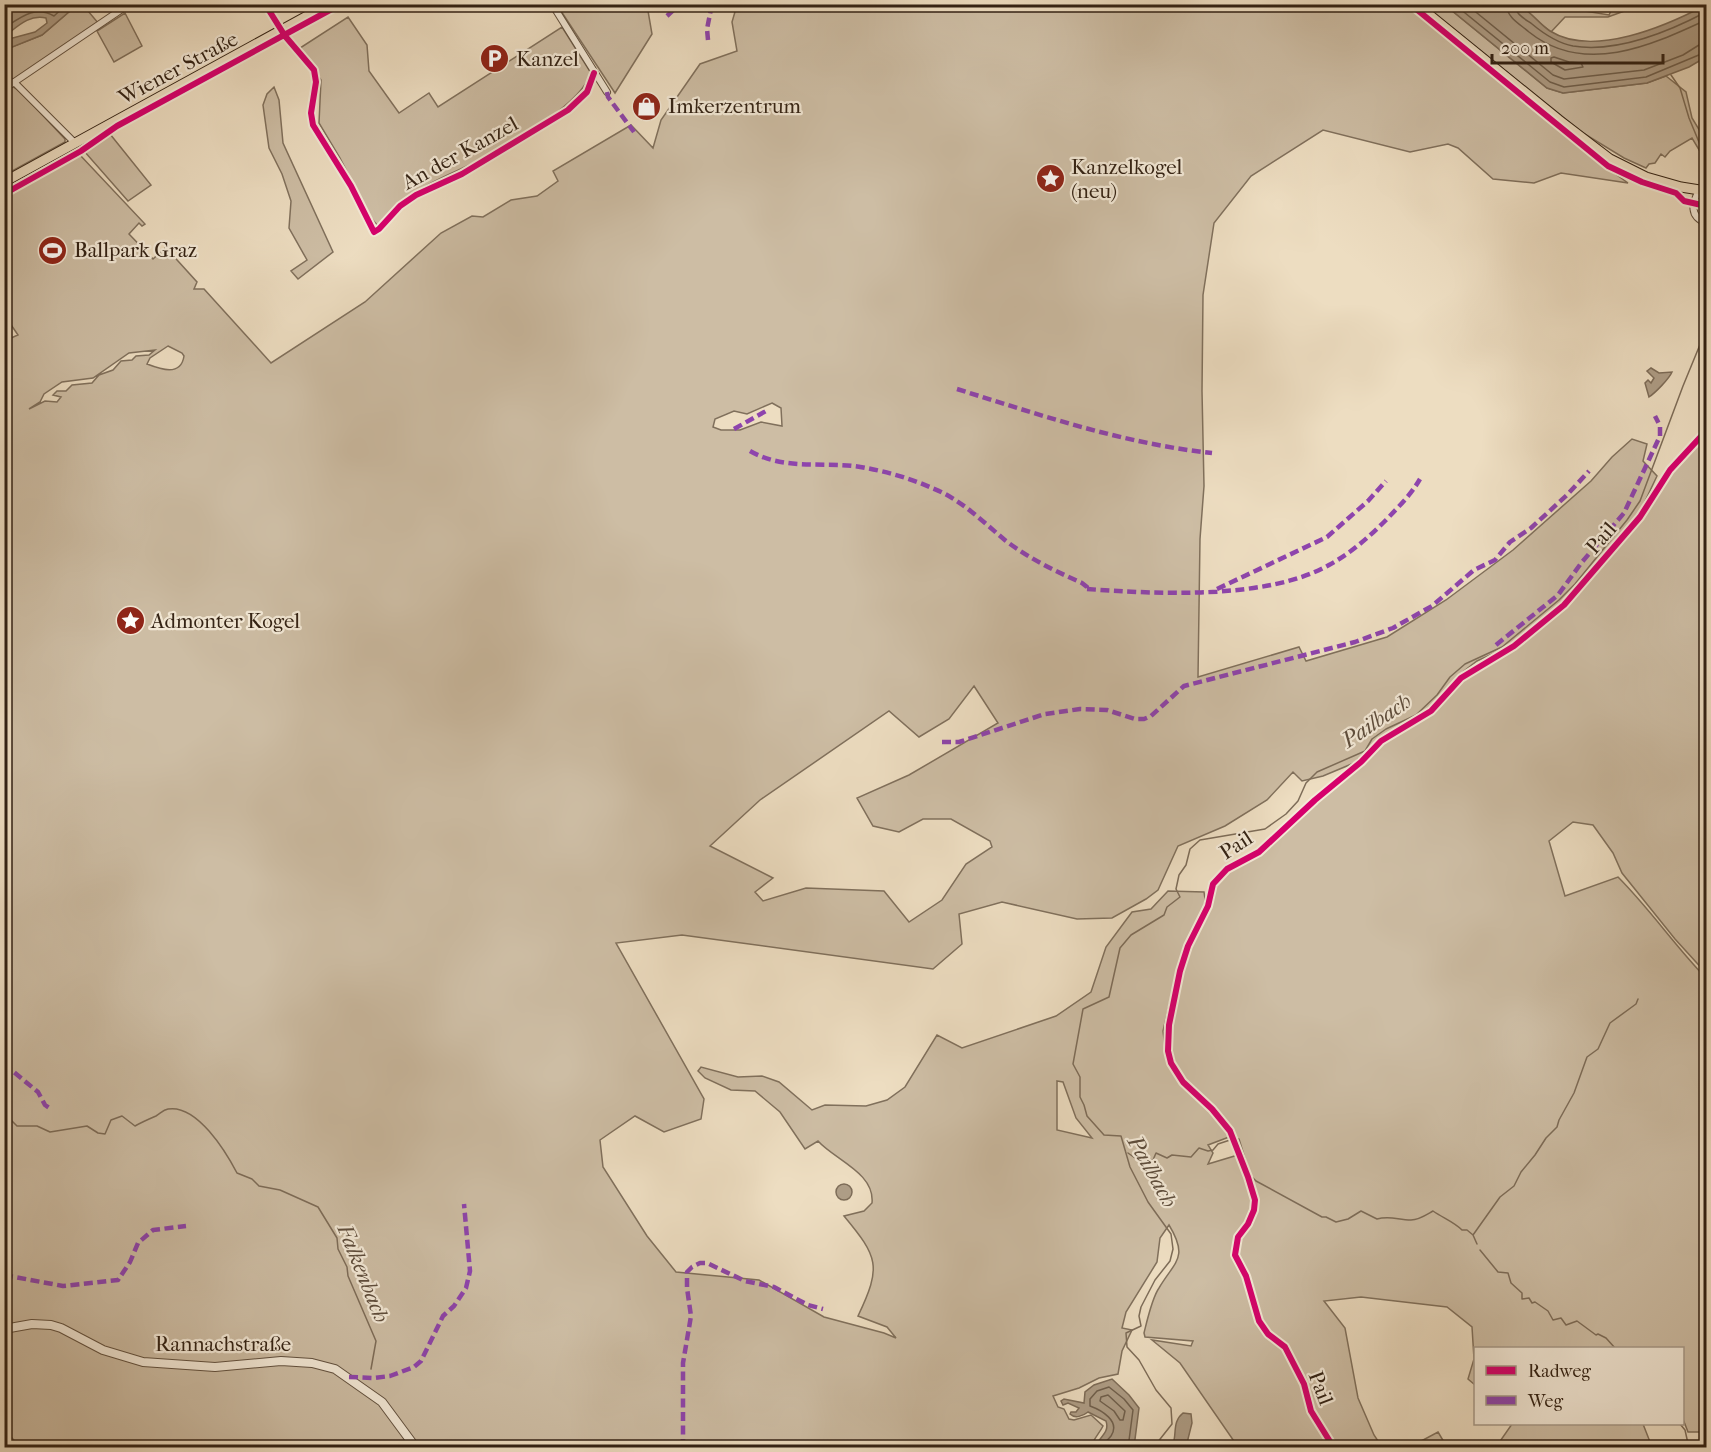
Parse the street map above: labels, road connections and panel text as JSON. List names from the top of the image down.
{
  "streets": {
    "main road": ["Wiener Straße"],
    "street": ["An der Kanzel", "Pail", "Rannachstraße"]
  },
  "crossings": [
    ["Wiener Straße", "An der Kanzel"]
  ],
  "water": ["Pailbach", "Falkenbach"],
  "places": {
    "parking": ["Kanzel"],
    "shop": ["Imkerzentrum"],
    "place": ["Kanzelkogel (neu)", "Admonter Kogel"],
    "sports": ["Ballpark Graz"]
  },
  "legend": ["Radweg", "Weg"],
  "scale_bar": "200 m"
}
